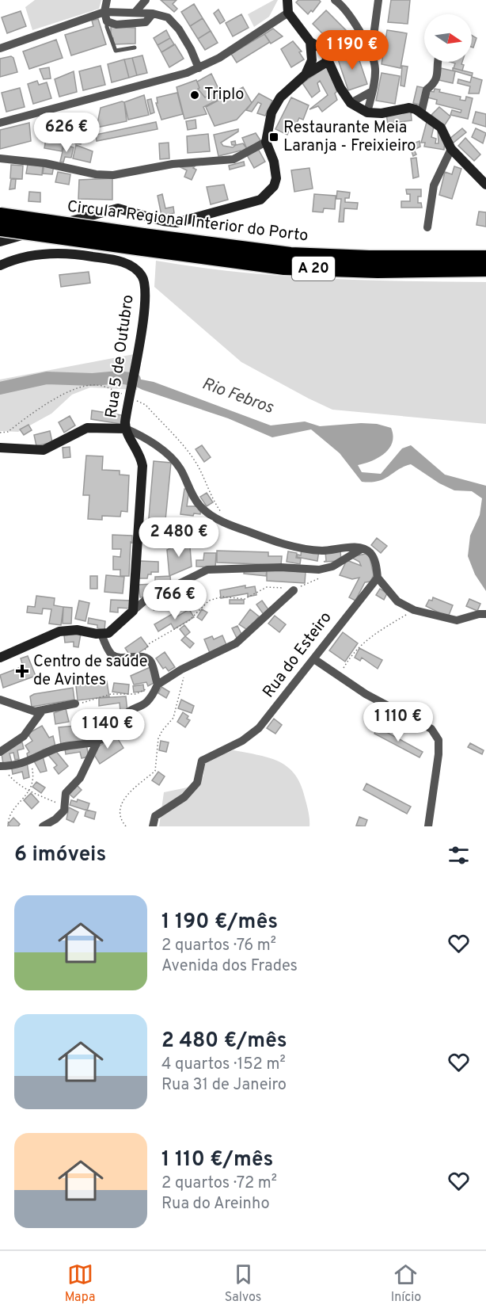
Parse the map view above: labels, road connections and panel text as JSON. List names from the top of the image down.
{
  "streets": {
    "highway": ["Circular Regional Interior do Porto", "A 20"],
    "street": ["Rua 5 de Outubro", "Rua do Esteiro"]
  },
  "water": ["Rio Febros"],
  "places": {
    "other": ["Triplo"],
    "transit": ["Restaurante Meia Laranja - Freixieiro"],
    "health": ["Centro de saúde de Avintes"]
  },
  "north": "right",
  "page": {
    "price": [
      "1 190 €",
      "626 €",
      "2 480 €",
      "766 €",
      "1 110 €",
      "1 140 €"
    ],
    "heading": "6 imóveis",
    "list": [
      {
        "name": "1 190 €/mês",
        "note": "2 quartos · 76 m² · Avenida dos Frades"
      },
      {
        "name": "2 480 €/mês",
        "note": "4 quartos · 152 m² · Rua 31 de Janeiro"
      },
      {
        "name": "1 110 €/mês",
        "note": "2 quartos · 72 m² · Rua do Areinho"
      }
    ],
    "tabs": ["Mapa", "Salvos", "Início"]
  }
}
